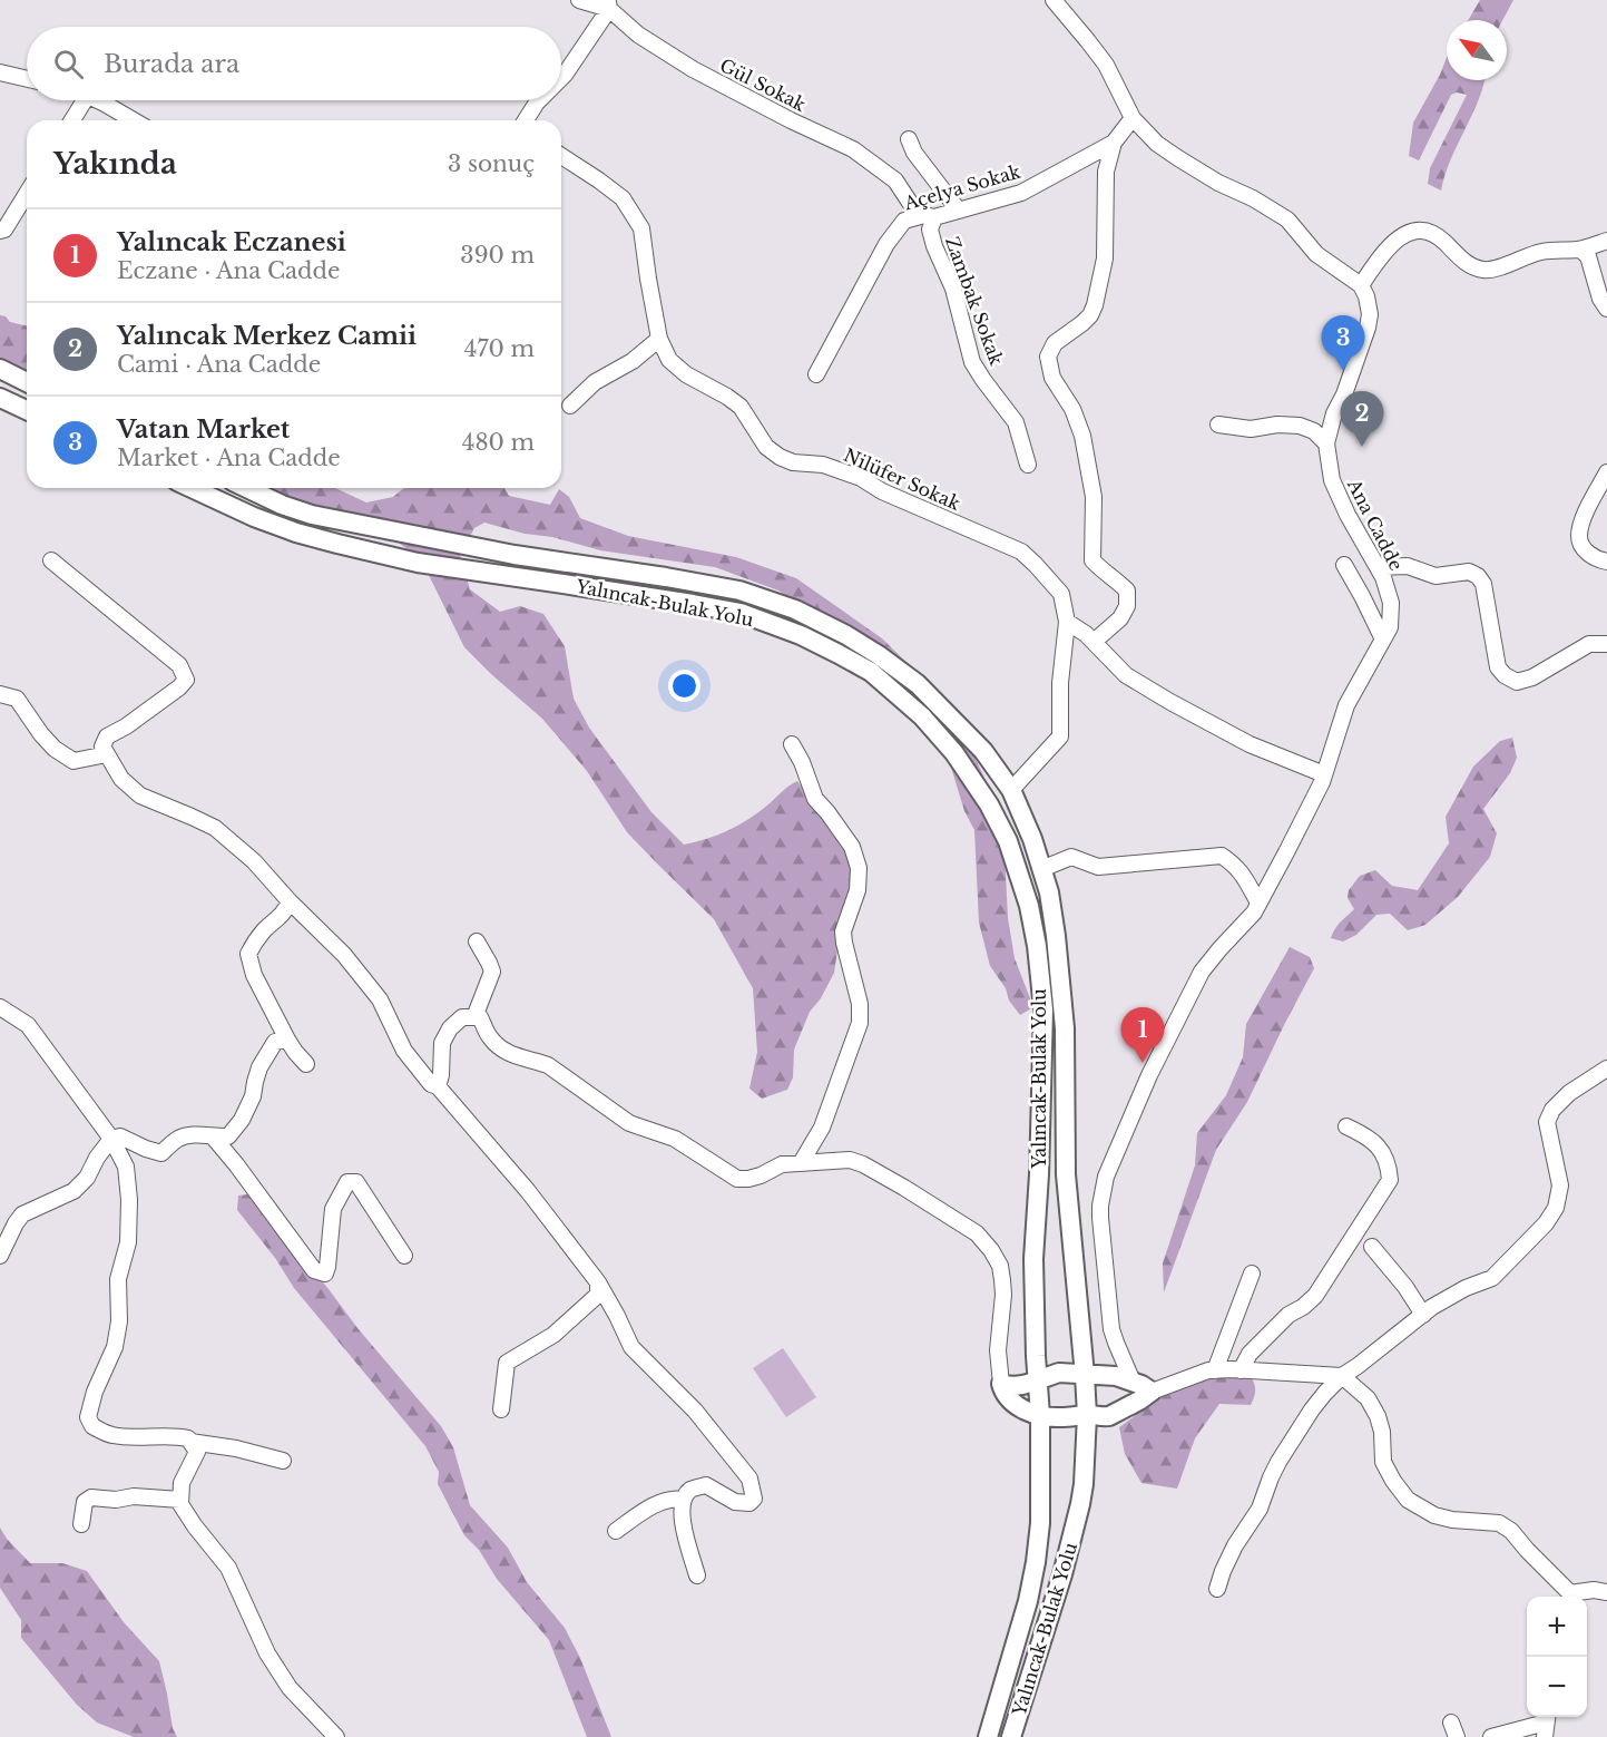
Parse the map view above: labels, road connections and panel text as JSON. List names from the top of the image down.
{
  "streets": {
    "main road": ["Yalıncak-Bulak Yolu"],
    "street": [
      "Gül Sokak",
      "Açelya Sokak",
      "Zambak Sokak",
      "Nilüfer Sokak",
      "Ana Cadde"
    ]
  },
  "crossings": [
    ["Gül Sokak", "Açelya Sokak"],
    ["Gül Sokak", "Zambak Sokak"],
    ["Açelya Sokak", "Zambak Sokak"]
  ],
  "north": "top left",
  "page": {
    "search": "Burada ara",
    "heading": ["Yakında", "3 sonuç"],
    "list": [
      {
        "mark": "1",
        "name": "Yalıncak Eczanesi",
        "note": "Eczane · Ana Cadde",
        "value": "390 m"
      },
      {
        "mark": "2",
        "name": "Yalıncak Merkez Camii",
        "note": "Cami · Ana Cadde",
        "value": "470 m"
      },
      {
        "mark": "3",
        "name": "Vatan Market",
        "note": "Market · Ana Cadde",
        "value": "480 m"
      }
    ],
    "pins": ["3", "2", "1"],
    "map_buttons": ["+", "−"]
  }
}
